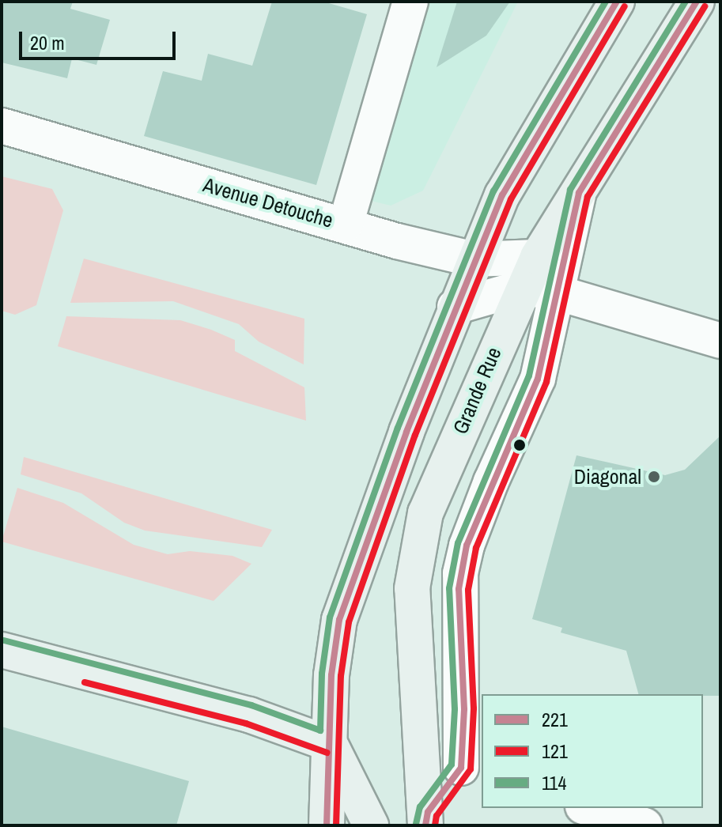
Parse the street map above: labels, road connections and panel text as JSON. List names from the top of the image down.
{
  "streets": {
    "main road": ["Grande Rue"],
    "street": ["Avenue Detouche"]
  },
  "crossings": [
    ["Avenue Detouche", "Grande Rue"]
  ],
  "places": ["Diagonal"],
  "lines": ["transit line 221", "transit line 114", "transit line 121"],
  "legend": ["221", "121", "114"],
  "scale_bar": "20 m"
}
